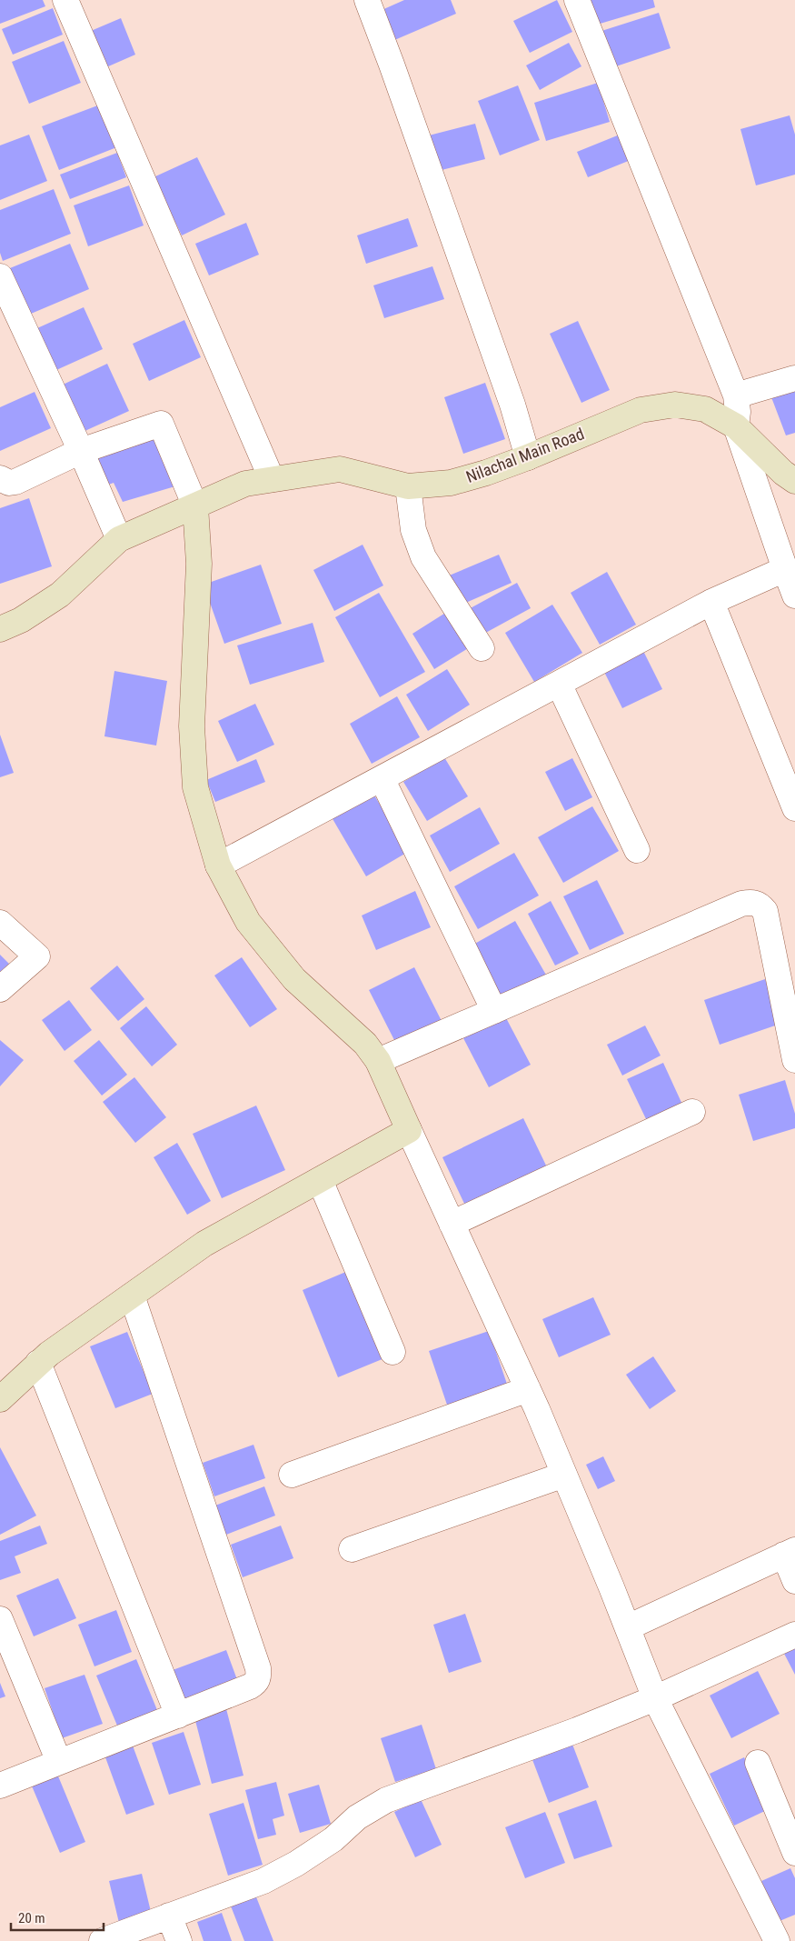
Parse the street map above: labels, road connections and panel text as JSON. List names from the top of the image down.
{
  "streets": {
    "street": ["Nilachal Main Road"]
  },
  "scale_bar": "20 m"
}
